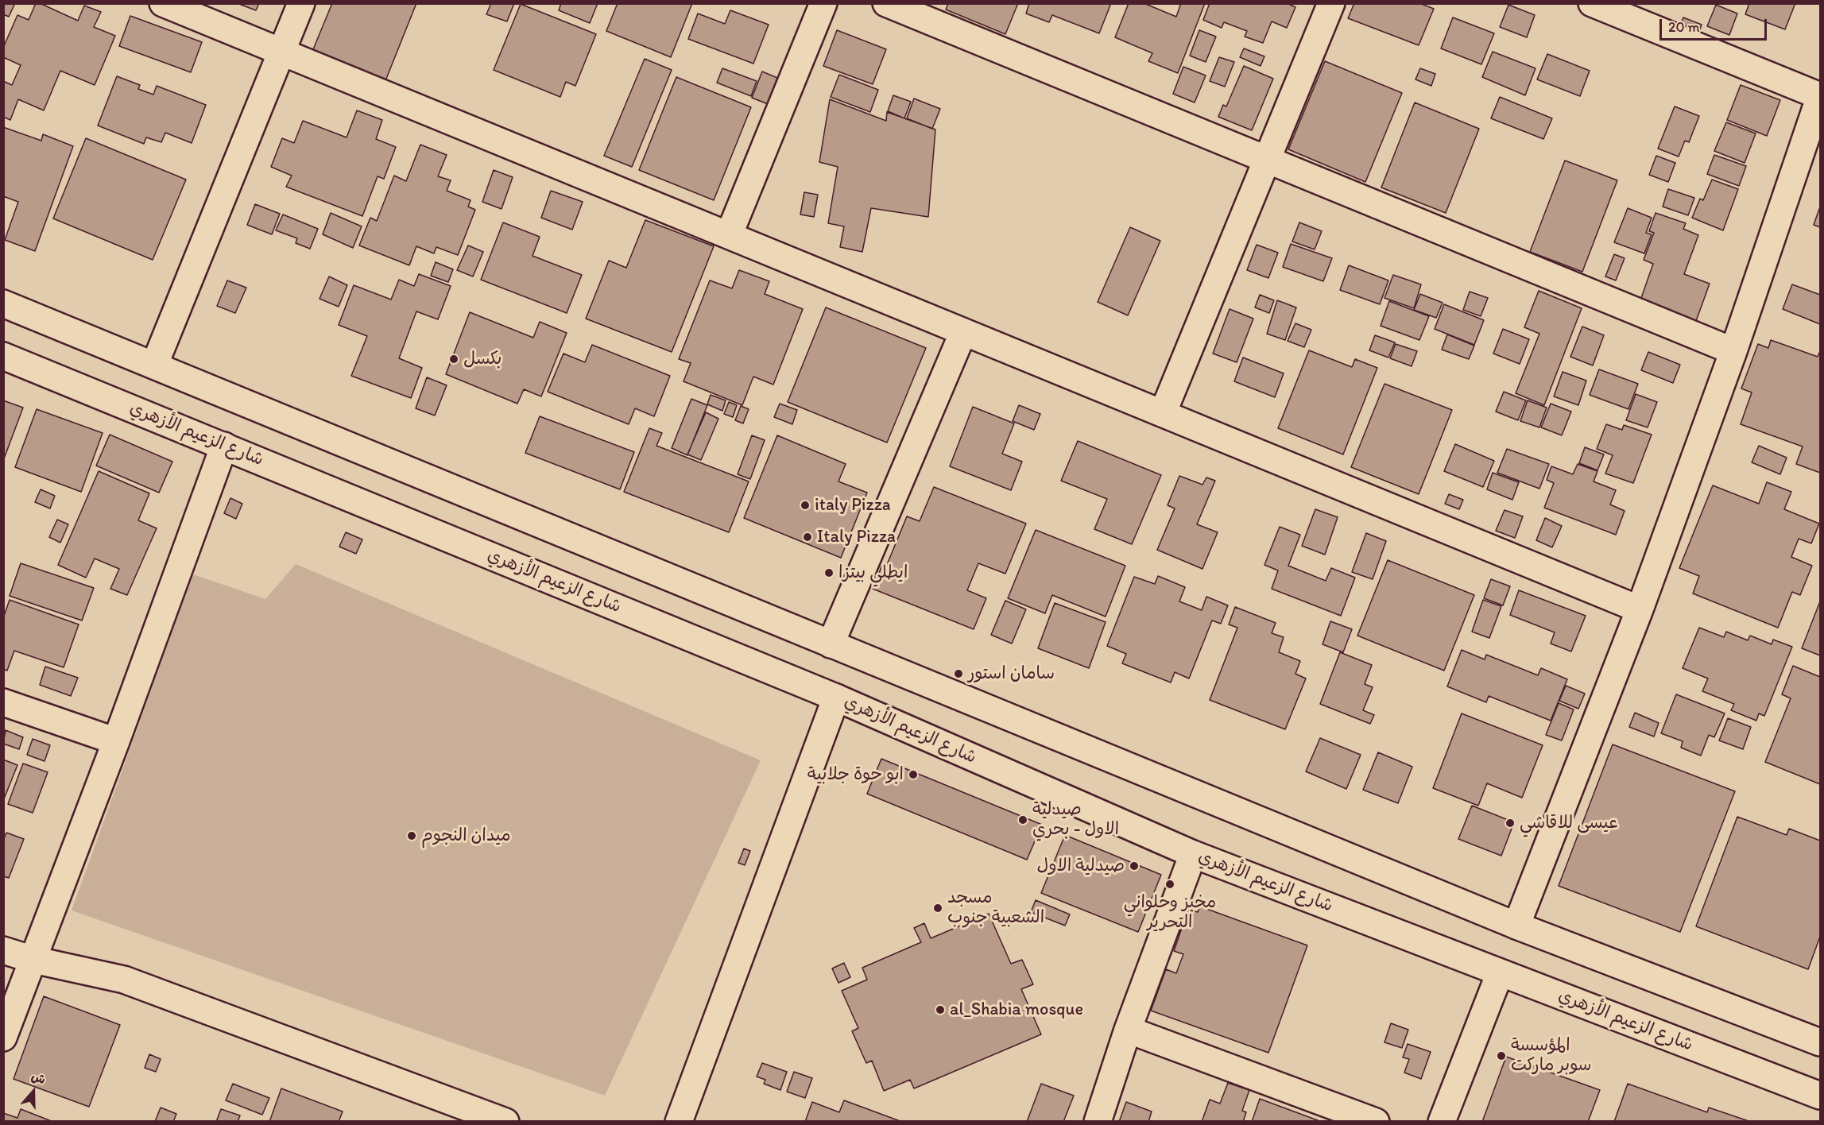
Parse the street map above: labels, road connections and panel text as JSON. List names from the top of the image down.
{
  "streets": {
    "street": ["شارع الزعيم الأزهري"]
  },
  "places": [
    "بكسل",
    "italy Pizza",
    "Italy Pizza",
    "ايطلي بيتزا",
    "سامان استور",
    "ابو حوة جلابية",
    "صيدلية الاول - بحري",
    "عيسى للاقاشي",
    "ميدان النجوم",
    "صيدلية الاول",
    "مخبز وحلواني التحرير",
    "مسجد الشعبية جنوب",
    "al_Shabia mosque",
    "المؤسسة سوبر ماركت"
  ],
  "scale_bar": "20 m",
  "north": "top"
}
